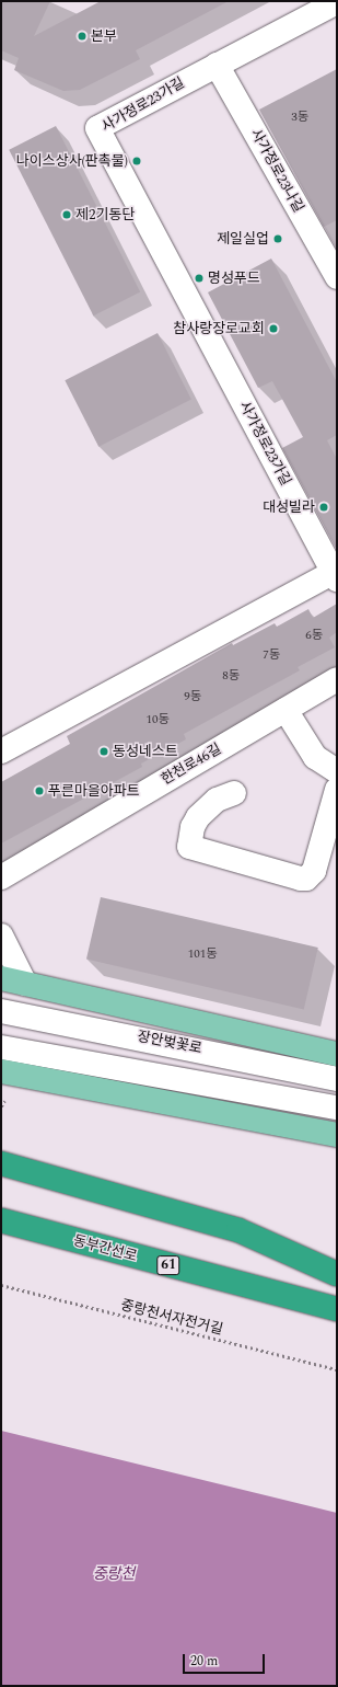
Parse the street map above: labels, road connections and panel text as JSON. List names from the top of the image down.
{
  "streets": {
    "highway": ["동부간선로", "61"],
    "street": [
      "사가정로23가길",
      "사가정로23나길",
      "한천로46길",
      "장안벚꽃로"
    ],
    "path": ["중랑천서자전거길"]
  },
  "crossings": [
    ["사가정로23가길", "사가정로23나길"]
  ],
  "water": ["중랑천"],
  "places": [
    "본부",
    "나이스상사(판촉물)",
    "제2기동단",
    "제일실업",
    "명성푸드",
    "참사랑장로교회",
    "대성빌라",
    "동성네스트",
    "푸른마을아파트"
  ],
  "house_numbers": [
    "3동",
    "6동",
    "7동",
    "8동",
    "9동",
    "10동",
    "101동"
  ],
  "scale_bar": "20 m"
}
